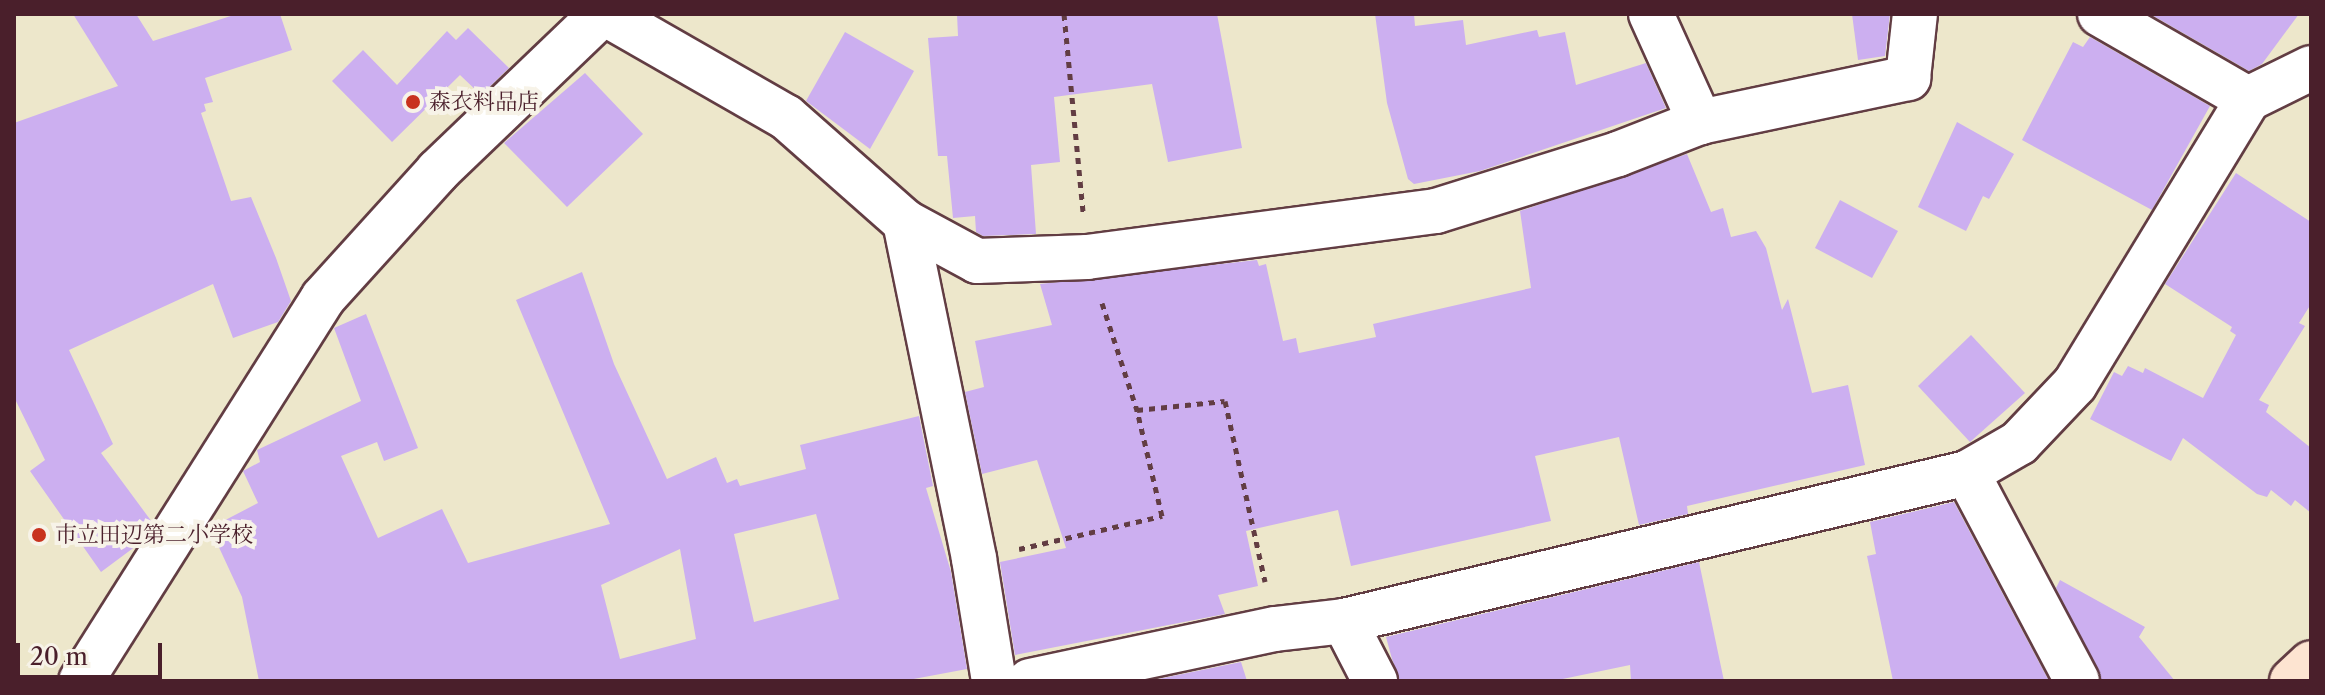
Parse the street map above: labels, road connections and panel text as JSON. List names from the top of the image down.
{
  "places": ["森衣料品店", "市立田辺第二小学校"],
  "scale_bar": "20 m"
}
